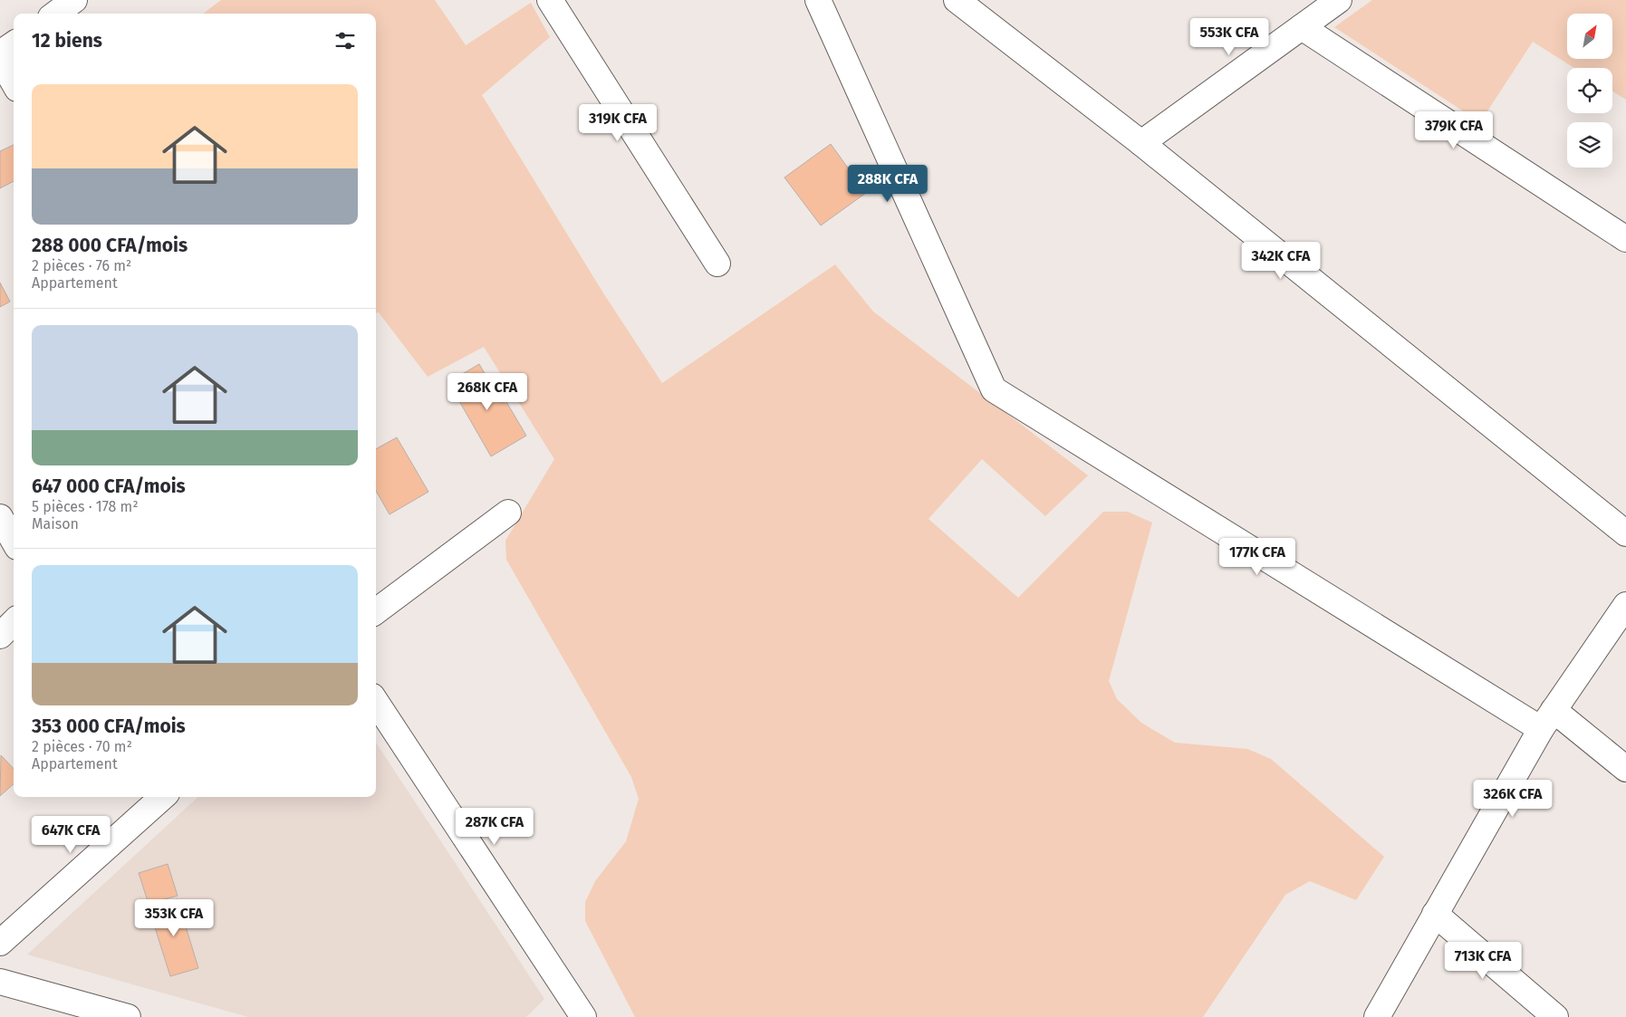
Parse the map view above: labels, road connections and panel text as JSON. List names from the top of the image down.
{
  "north": "top right",
  "page": {
    "heading": "12 biens",
    "price": [
      "553K CFA",
      "319K CFA",
      "379K CFA",
      "288K CFA",
      "342K CFA",
      "268K CFA",
      "177K CFA",
      "326K CFA",
      "287K CFA",
      "647K CFA",
      "353K CFA",
      "713K CFA"
    ],
    "list": [
      {
        "name": "288 000 CFA/mois",
        "note": "2 pièces · 76 m² · Appartement"
      },
      {
        "name": "647 000 CFA/mois",
        "note": "5 pièces · 178 m² · Maison"
      },
      {
        "name": "353 000 CFA/mois",
        "note": "2 pièces · 70 m² · Appartement"
      }
    ]
  }
}
